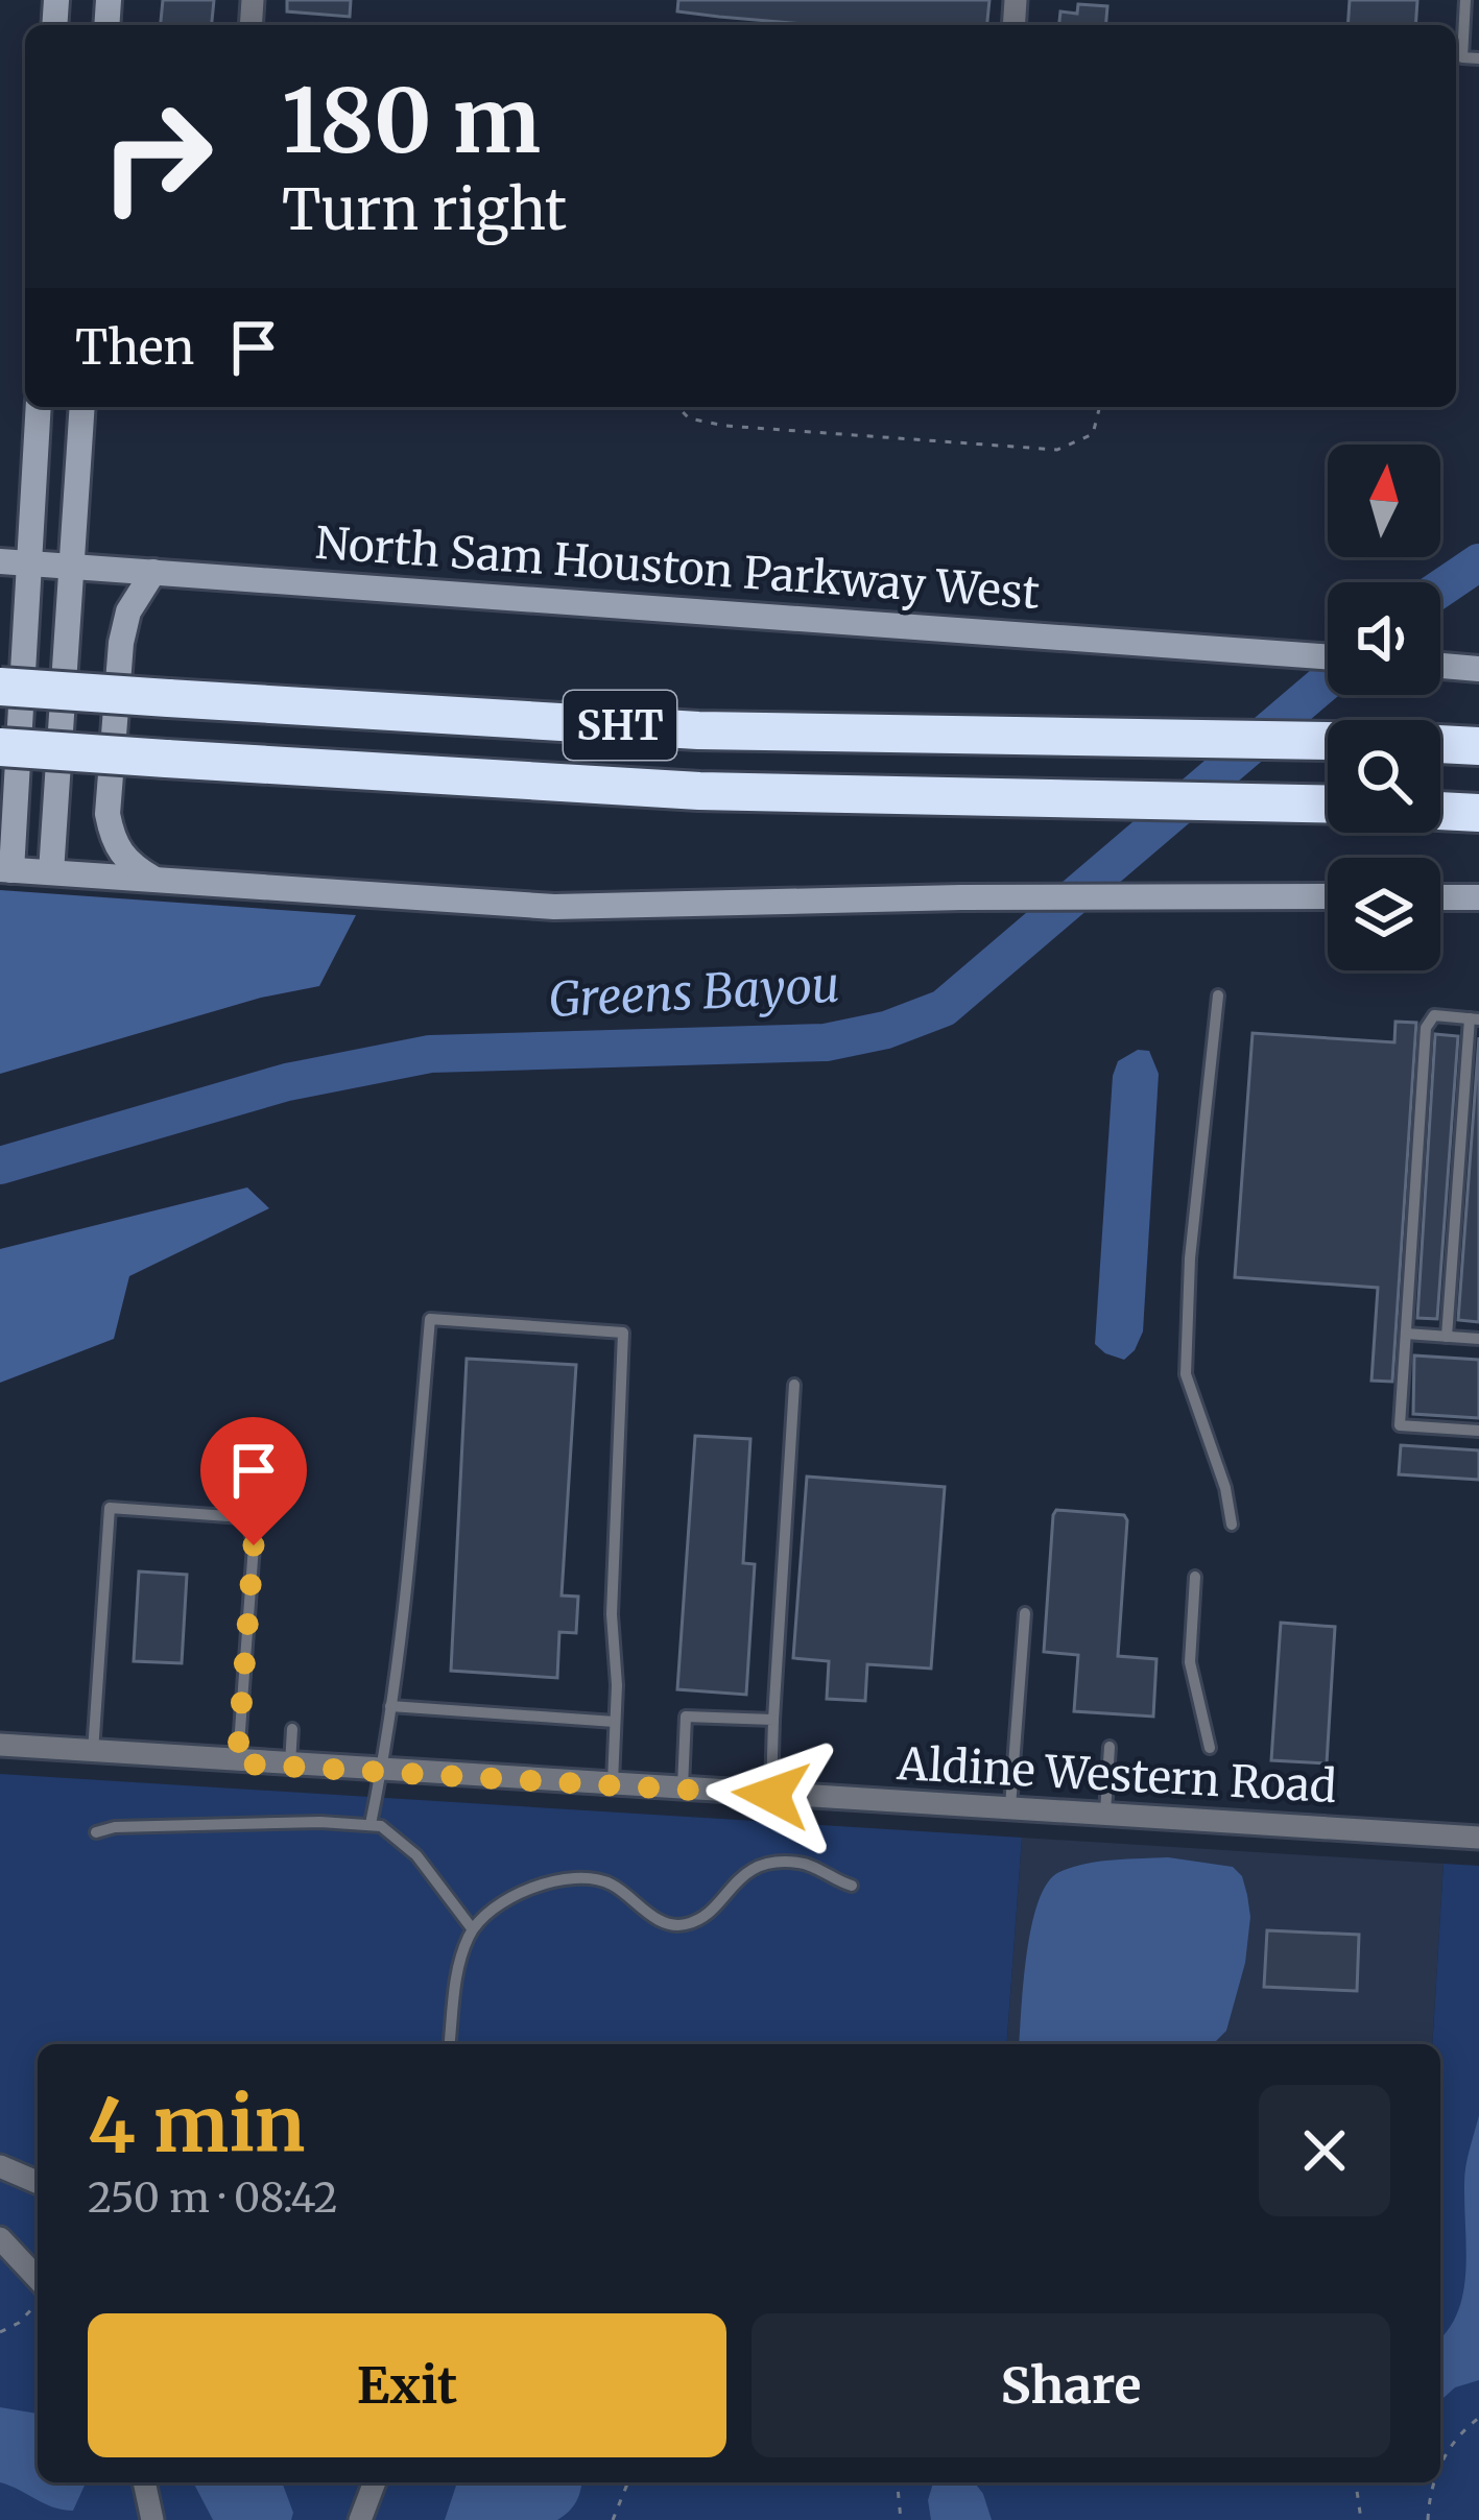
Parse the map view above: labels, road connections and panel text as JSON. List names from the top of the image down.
{
  "streets": {
    "highway": ["SHT"],
    "main road": ["North Sam Houston Parkway West"],
    "street": ["Aldine Western Road"]
  },
  "water": ["Greens Bayou"],
  "north": "top",
  "page": {
    "turn": ["180 m", "Turn right"],
    "then": "Then",
    "heading": ["4 min", "250 m · 08:42"],
    "buttons": ["Exit", "Share"]
  }
}
